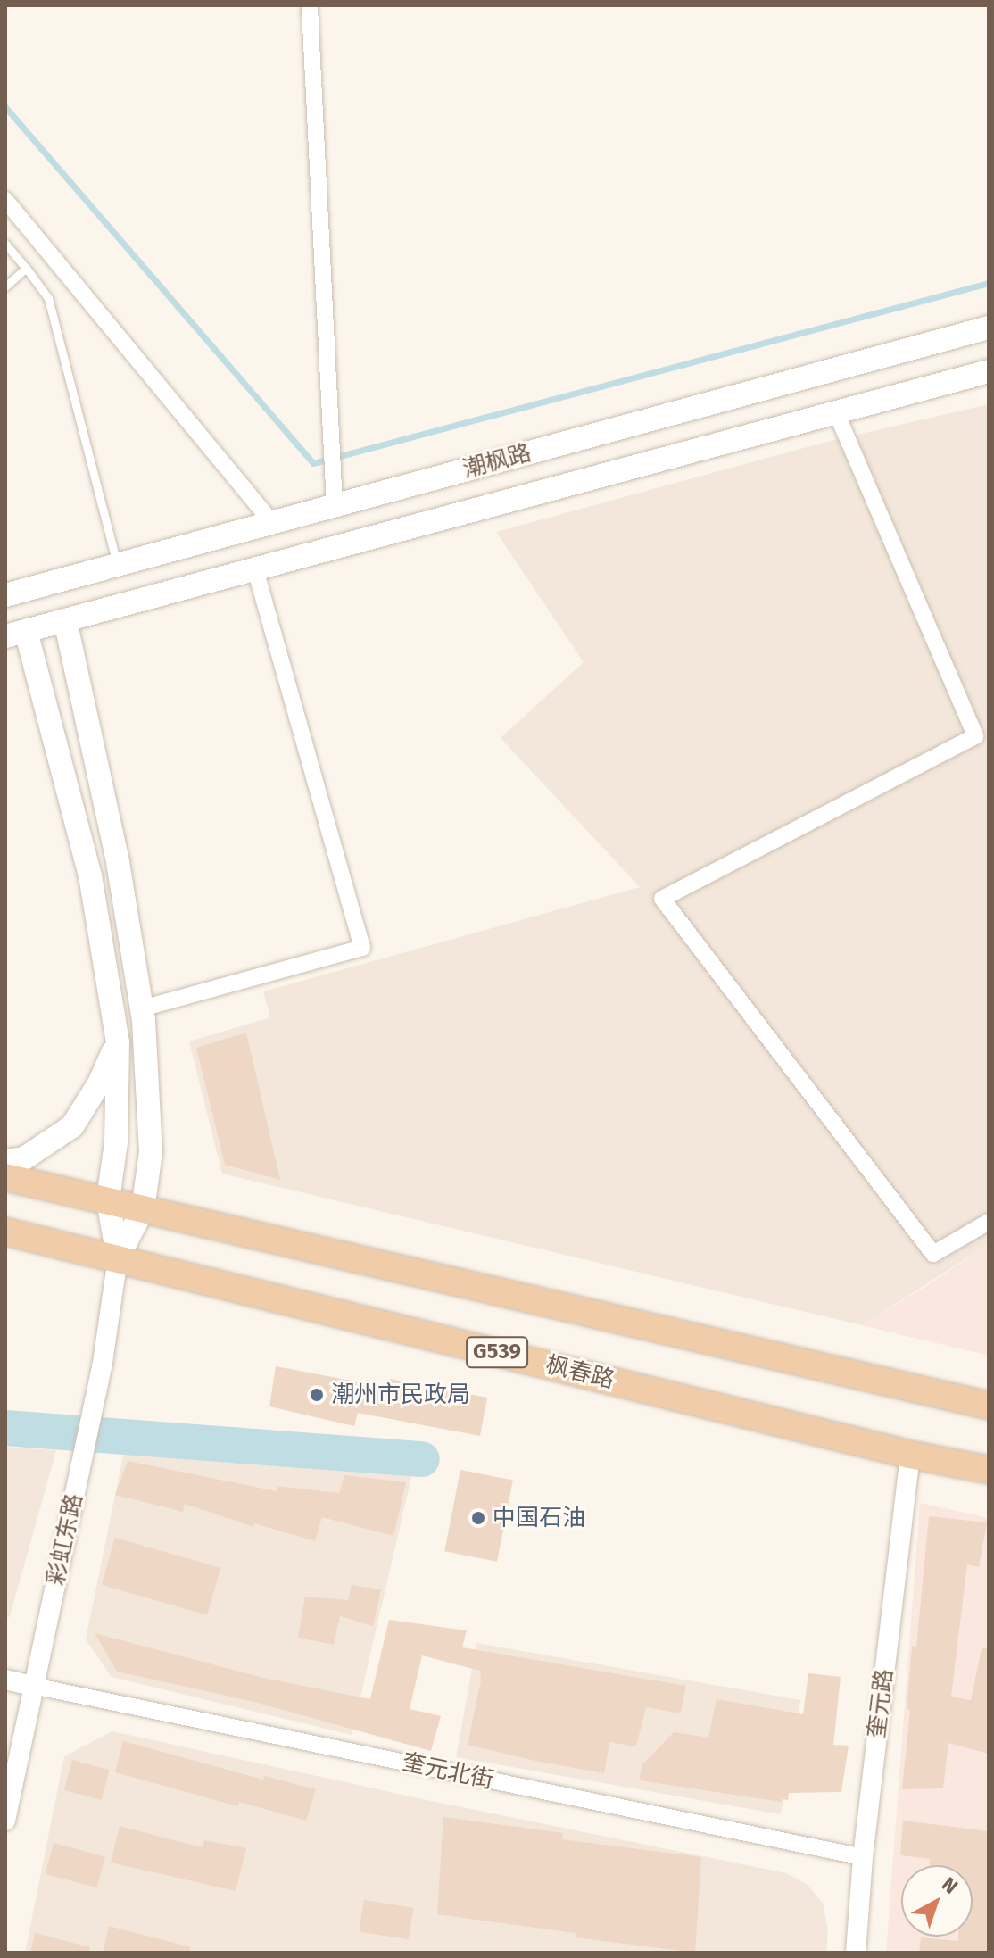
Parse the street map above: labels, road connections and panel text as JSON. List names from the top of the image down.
{
  "streets": {
    "highway": ["G539", "枫春路"],
    "main road": ["潮枫路"],
    "street": ["彩虹东路", "奎元路", "奎元北街"]
  },
  "crossings": [
    ["枫春路", "彩虹东路"],
    ["枫春路", "奎元路"],
    ["彩虹东路", "奎元北街"],
    ["奎元路", "奎元北街"]
  ],
  "places": ["潮州市民政局", "中国石油"],
  "north": "top right"
}
